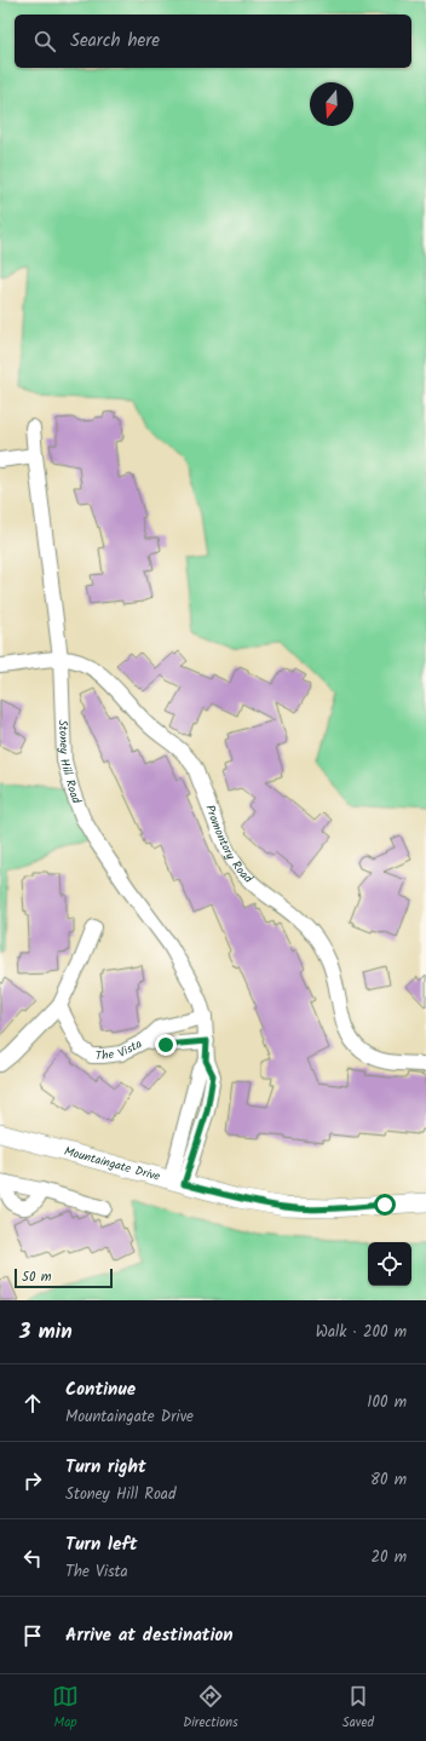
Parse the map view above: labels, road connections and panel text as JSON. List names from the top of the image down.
{
  "streets": {
    "street": [
      "Stoney Hill Road",
      "Promontory Road",
      "The Vista",
      "Mountaingate Drive"
    ]
  },
  "crossings": [
    ["Stoney Hill Road", "Promontory Road"],
    ["Stoney Hill Road", "The Vista"],
    ["Stoney Hill Road", "Mountaingate Drive"]
  ],
  "scale_bar": "50 m",
  "north": "bottom",
  "page": {
    "search": "Search here",
    "scale": "50 m",
    "heading": ["3 min", "Walk · 200 m"],
    "list": [
      ["Continue", "Mountaingate Drive", "100 m"],
      ["Turn right", "Stoney Hill Road", "80 m"],
      ["Turn left", "The Vista", "20 m"],
      "Arrive at destination"
    ],
    "nav": ["Map", "Directions", "Saved"]
  }
}
